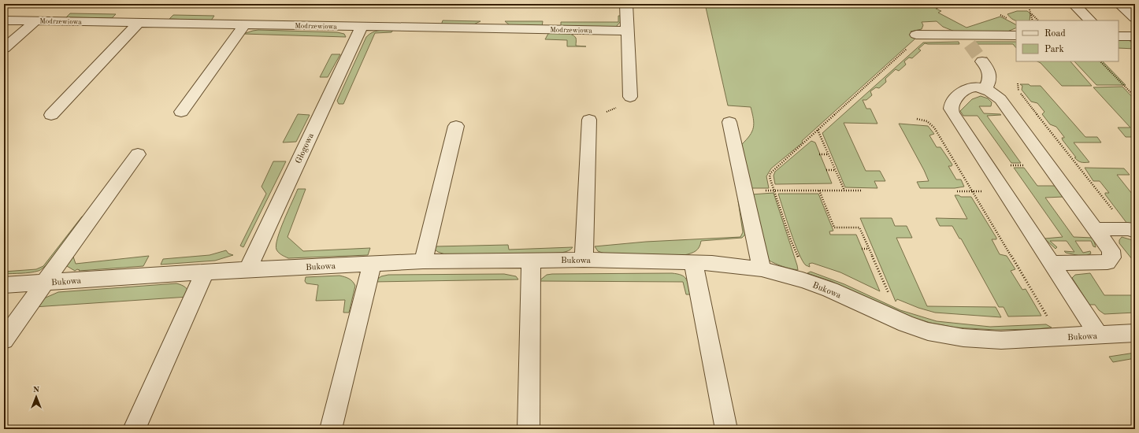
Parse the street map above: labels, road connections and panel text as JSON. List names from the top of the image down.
{
  "streets": {
    "street": ["Modrzewiowa", "Głogowa", "Bukowa"]
  },
  "crossings": [
    ["Modrzewiowa", "Głogowa"],
    ["Głogowa", "Bukowa"]
  ],
  "legend": ["Road", "Park"],
  "north": "top"
}
